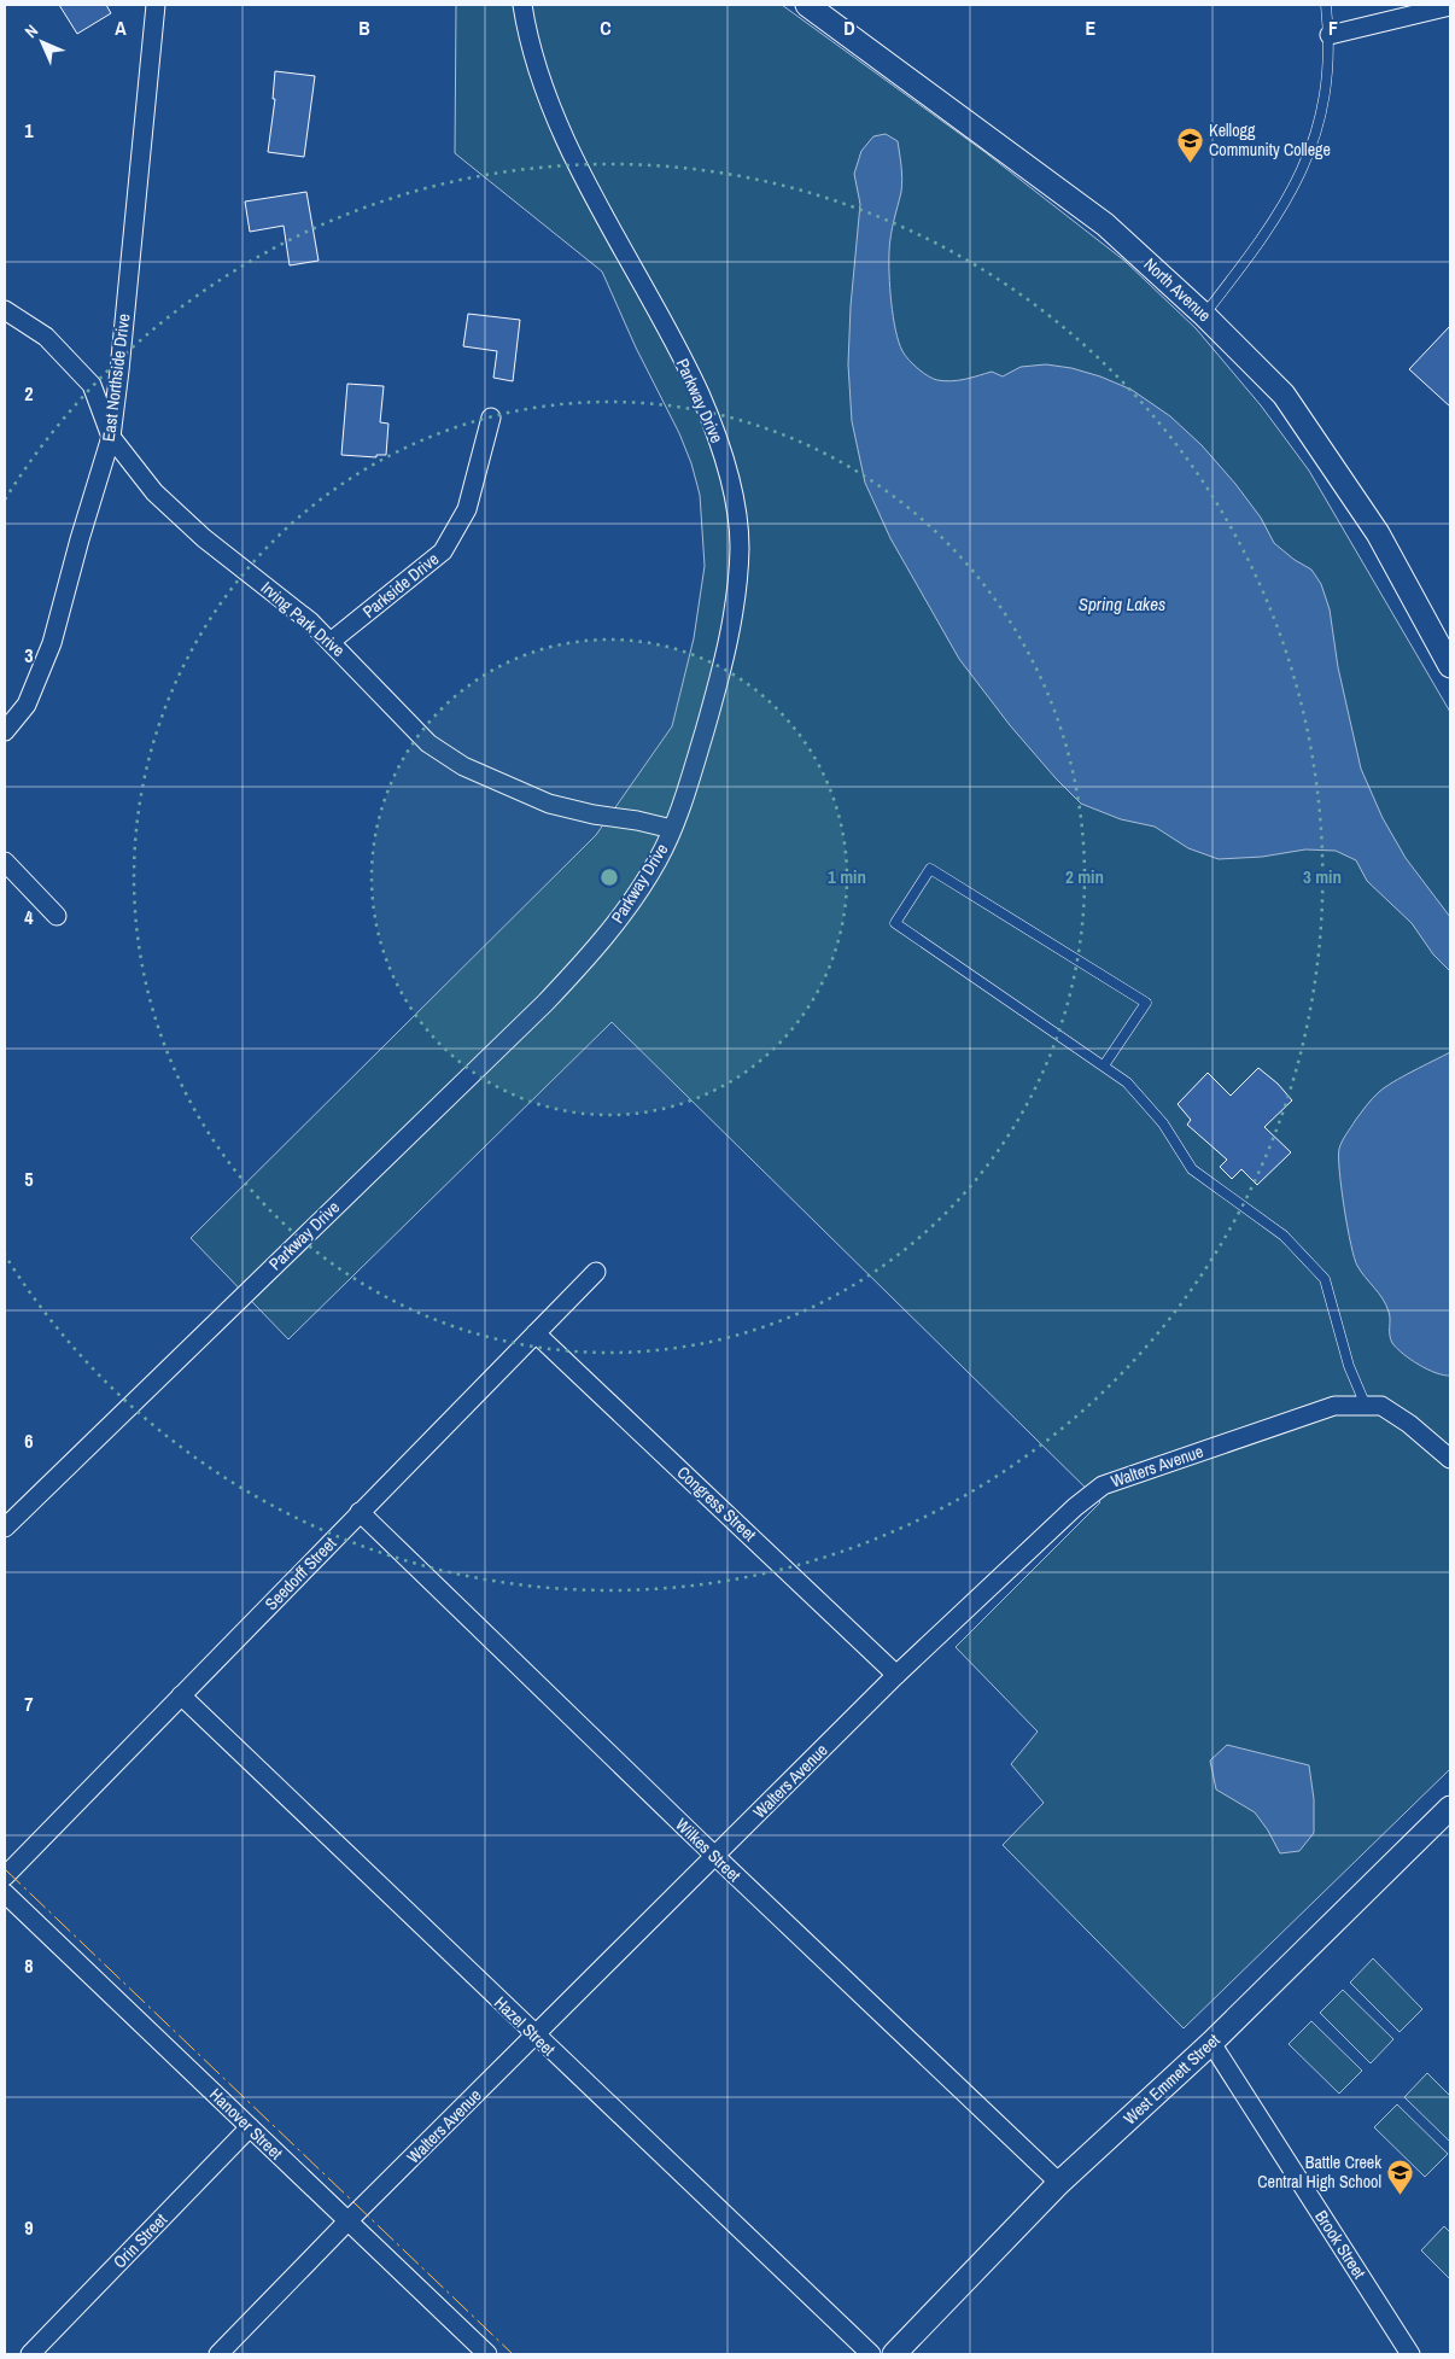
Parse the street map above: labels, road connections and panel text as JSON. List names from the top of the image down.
{
  "streets": {
    "street": [
      "North Avenue",
      "East Northside Drive",
      "Parkway Drive",
      "Parkside Drive",
      "Irving Park Drive",
      "Walters Avenue",
      "Congress Street",
      "Seedorff Street",
      "Wilkes Street",
      "Hazel Street",
      "West Emmett Street",
      "Hanover Street",
      "Orin Street",
      "Brook Street"
    ]
  },
  "crossings": [
    ["East Northside Drive", "Irving Park Drive"],
    ["Parkway Drive", "Irving Park Drive"],
    ["Parkside Drive", "Irving Park Drive"],
    ["Walters Avenue", "Congress Street"],
    ["Walters Avenue", "Wilkes Street"],
    ["Walters Avenue", "Hazel Street"],
    ["Walters Avenue", "Hanover Street"],
    ["Congress Street", "Seedorff Street"],
    ["Seedorff Street", "Wilkes Street"],
    ["Seedorff Street", "Hazel Street"],
    ["Wilkes Street", "West Emmett Street"],
    ["West Emmett Street", "Brook Street"],
    ["Hanover Street", "Orin Street"]
  ],
  "water": ["Spring Lakes"],
  "places": {
    "school or university": ["Kellogg Community College", "Battle Creek Central High School"]
  },
  "north": "top left",
  "grid": {
    "columns": [
      "A",
      "B",
      "C",
      "D",
      "E",
      "F"
    ],
    "rows": [
      "1",
      "2",
      "3",
      "4",
      "5",
      "6",
      "7",
      "8",
      "9"
    ]
  },
  "rings": ["1 min", "2 min", "3 min"]
}
